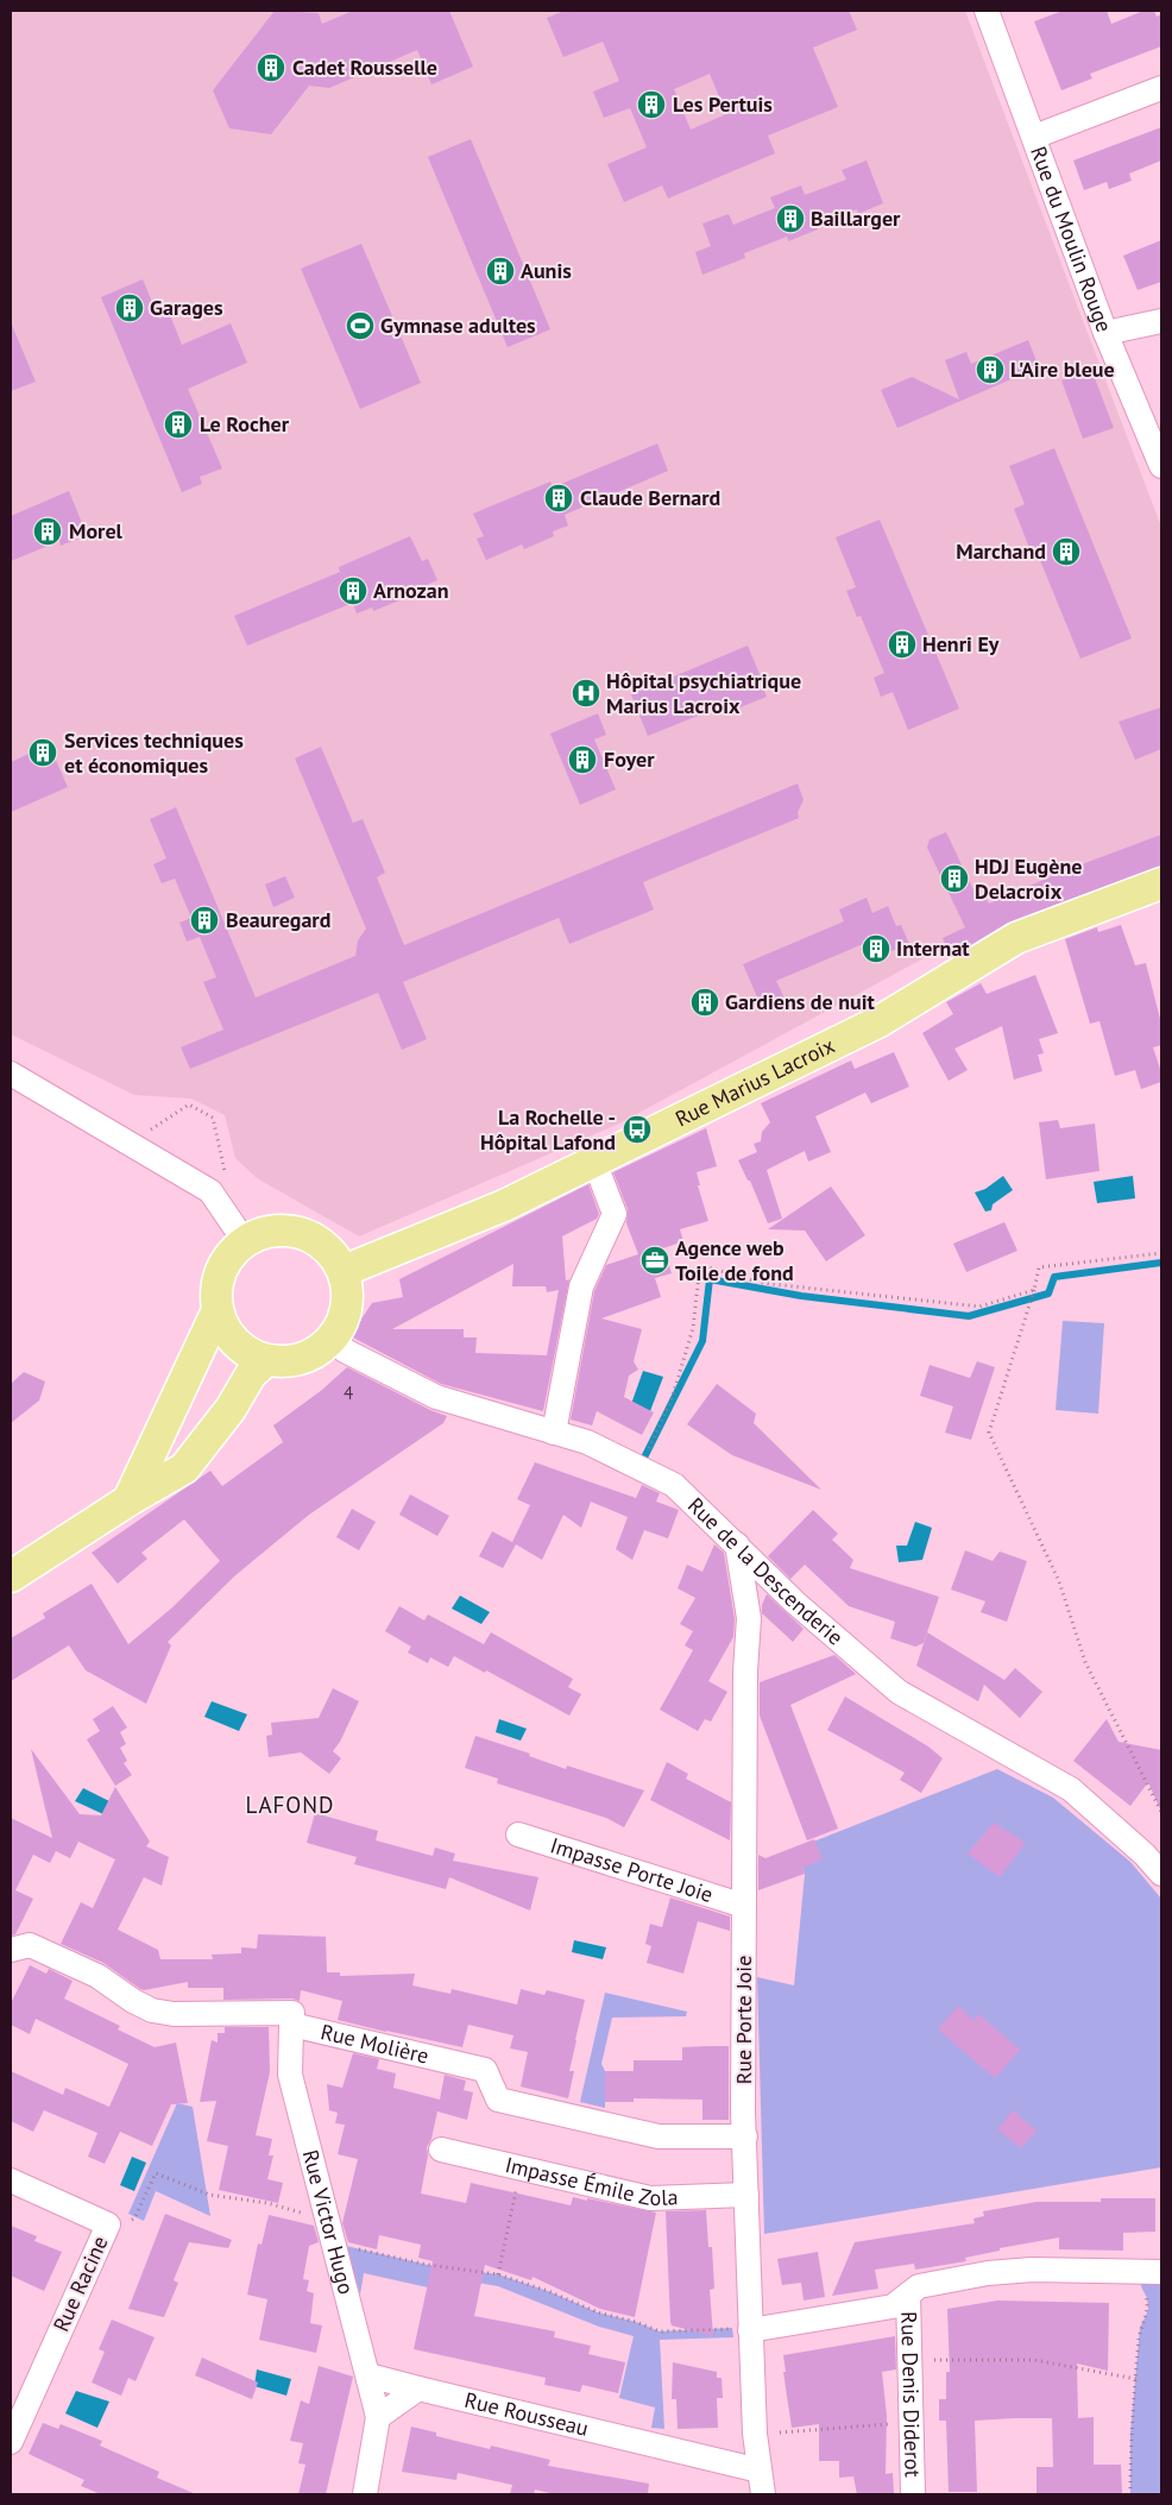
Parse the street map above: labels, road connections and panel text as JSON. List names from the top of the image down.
{
  "streets": {
    "main road": ["Rue Marius Lacroix"],
    "street": [
      "Rue du Moulin Rouge",
      "Rue de la Descenderie",
      "Impasse Porte Joie",
      "Rue Porte Joie",
      "Rue Molière",
      "Impasse Émile Zola",
      "Rue Victor Hugo",
      "Rue Racine",
      "Rue Denis Diderot",
      "Rue Rousseau"
    ]
  },
  "crossings": [
    ["Rue Marius Lacroix", "Rue de la Descenderie"],
    ["Rue de la Descenderie", "Rue Porte Joie"],
    ["Impasse Porte Joie", "Rue Porte Joie"],
    ["Rue Porte Joie", "Rue Molière"],
    ["Rue Porte Joie", "Impasse Émile Zola"],
    ["Rue Porte Joie", "Rue Rousseau"],
    ["Rue Molière", "Rue Victor Hugo"],
    ["Rue Victor Hugo", "Rue Rousseau"]
  ],
  "districts": ["LAFOND"],
  "places": {
    "building": [
      "Cadet Rousselle",
      "Les Pertuis",
      "Baillarger",
      "Aunis",
      "Garages",
      "L'Aire bleue",
      "Le Rocher",
      "Claude Bernard",
      "Morel",
      "Marchand",
      "Arnozan",
      "Henri Ey",
      "Services techniques et économiques",
      "Foyer",
      "HDJ Eugène Delacroix",
      "Beauregard",
      "Internat",
      "Gardiens de nuit"
    ],
    "sports": ["Gymnase adultes"],
    "hospital": ["Hôpital psychiatrique Marius Lacroix"],
    "bus stop": ["La Rochelle - Hôpital Lafond"],
    "office": ["Agence web Toile de fond"]
  },
  "house_numbers": ["4"]
}
